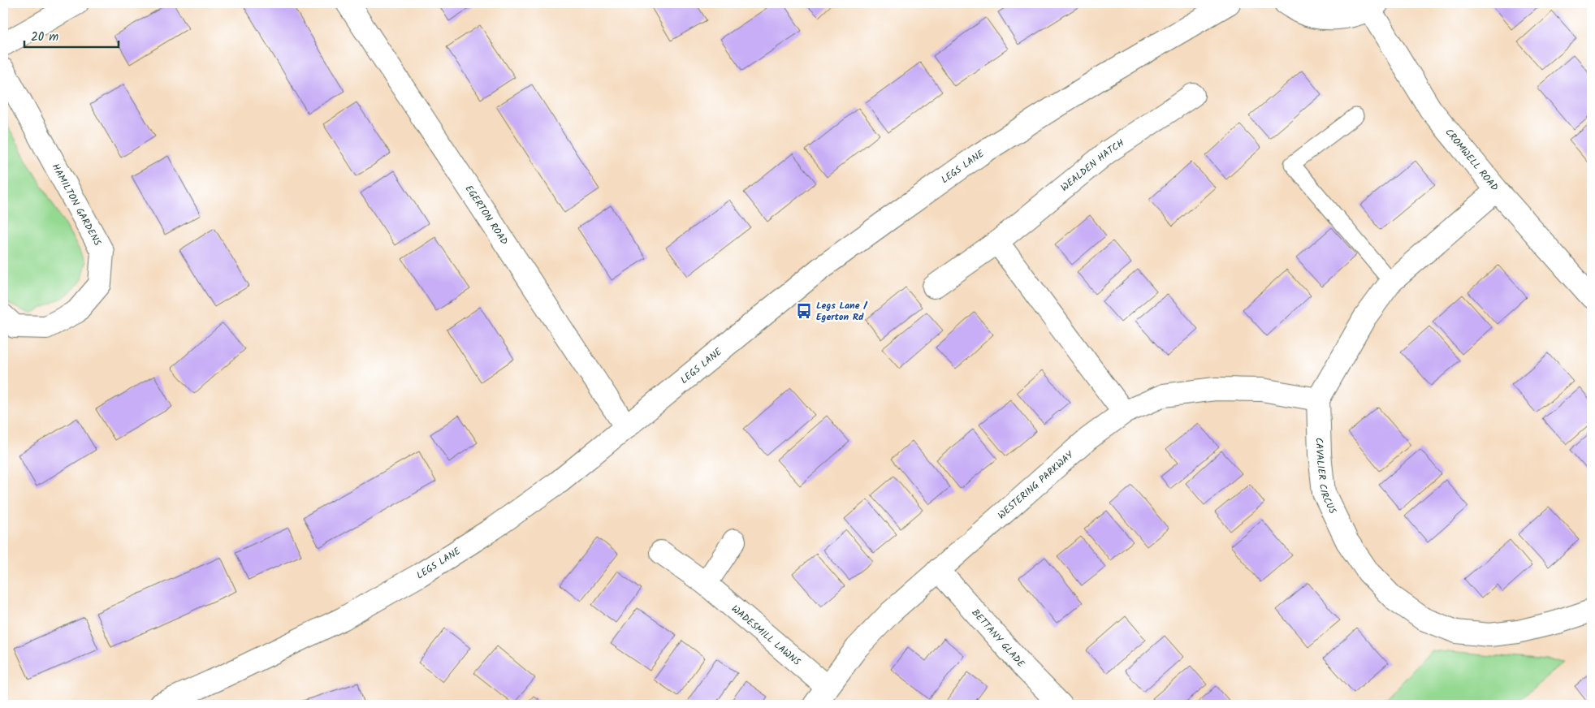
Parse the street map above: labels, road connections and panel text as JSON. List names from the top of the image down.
{
  "streets": {
    "street": [
      "CROMWELL ROAD",
      "WEALDEN HATCH",
      "LEGS LANE",
      "HAMILTON GARDENS",
      "EGERTON ROAD",
      "CAVALIER CIRCUS",
      "WESTERING PARKWAY",
      "WADESMILL LAWNS",
      "BETTANY GLADE"
    ]
  },
  "crossings": [
    ["LEGS LANE", "EGERTON ROAD"],
    ["CAVALIER CIRCUS", "WESTERING PARKWAY"],
    ["WESTERING PARKWAY", "WADESMILL LAWNS"],
    ["WESTERING PARKWAY", "BETTANY GLADE"]
  ],
  "places": {
    "bus stop": ["Legs Lane / Egerton Rd"]
  },
  "scale_bar": "20 m"
}
